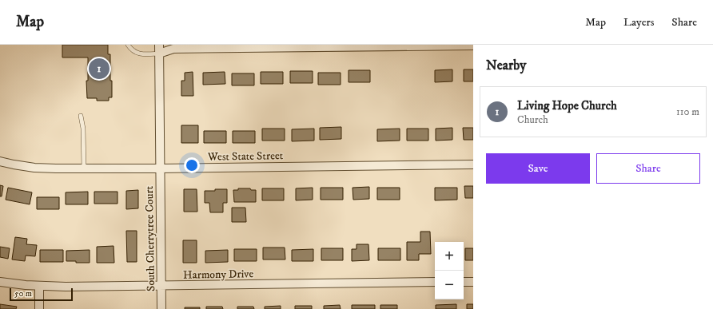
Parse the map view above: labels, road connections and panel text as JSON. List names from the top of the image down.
{
  "streets": {
    "street": ["West State Street", "South Cherrytree Court", "Harmony Drive"]
  },
  "crossings": [
    ["West State Street", "South Cherrytree Court"],
    ["South Cherrytree Court", "Harmony Drive"]
  ],
  "scale_bar": "50 m",
  "page": {
    "header": "Map",
    "nav": ["Map", "Layers", "Share"],
    "heading": "Nearby",
    "pins": "1",
    "list": [
      {
        "mark": "1",
        "name": "Living Hope Church",
        "note": "Church",
        "value": "110 m"
      }
    ],
    "buttons": ["Save", "Share"],
    "map_buttons": ["+", "−"],
    "scale": "50 m"
  }
}
